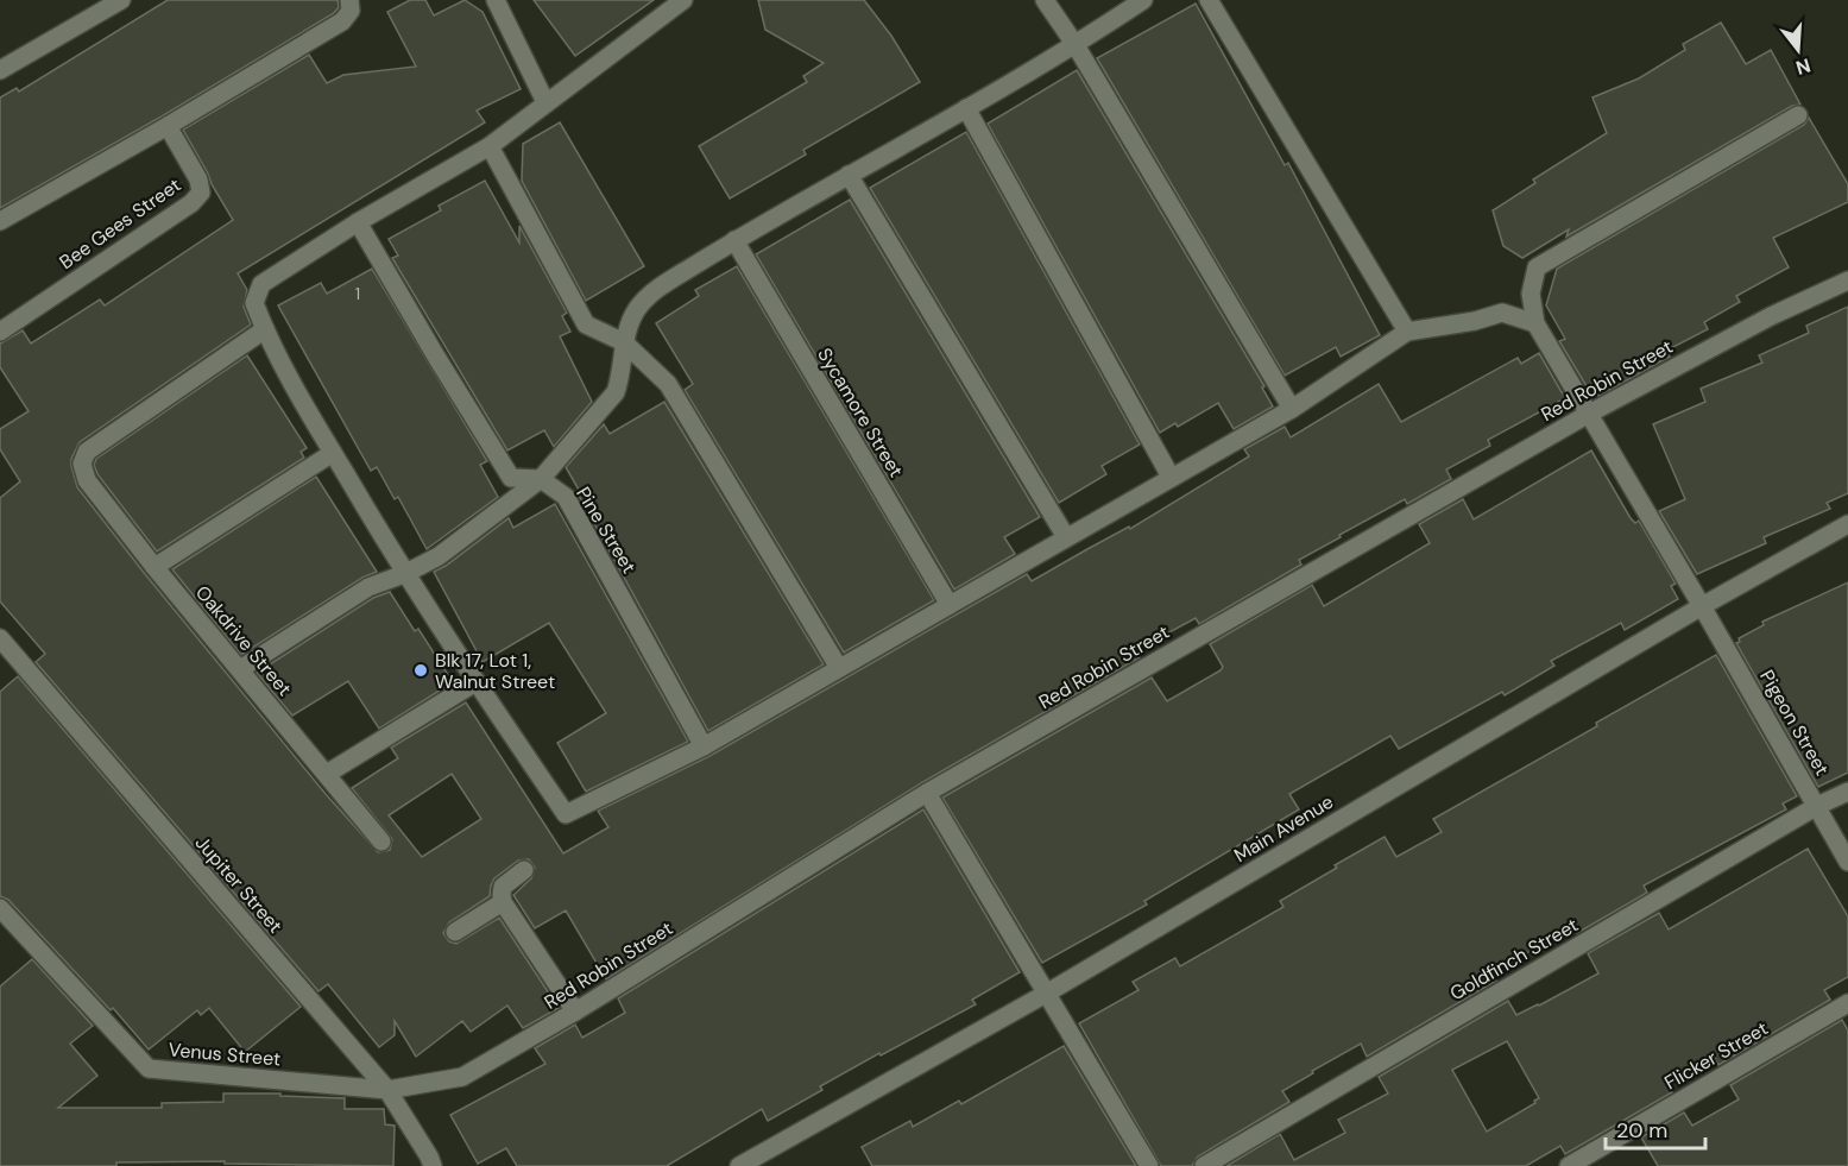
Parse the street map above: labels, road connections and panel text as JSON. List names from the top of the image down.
{
  "streets": {
    "street": [
      "Bee Gees Street",
      "Red Robin Street",
      "Sycamore Street",
      "Pine Street",
      "Oakdrive Street",
      "Pigeon Street",
      "Main Avenue",
      "Jupiter Street",
      "Goldfinch Street",
      "Venus Street",
      "Flicker Street"
    ]
  },
  "crossings": [
    ["Red Robin Street", "Pigeon Street"],
    ["Red Robin Street", "Jupiter Street"],
    ["Red Robin Street", "Venus Street"],
    ["Pigeon Street", "Main Avenue"],
    ["Pigeon Street", "Goldfinch Street"],
    ["Jupiter Street", "Venus Street"]
  ],
  "places": ["Blk 17, Lot 1, Walnut Street"],
  "house_numbers": ["1"],
  "scale_bar": "20 m",
  "north": "bottom"
}
